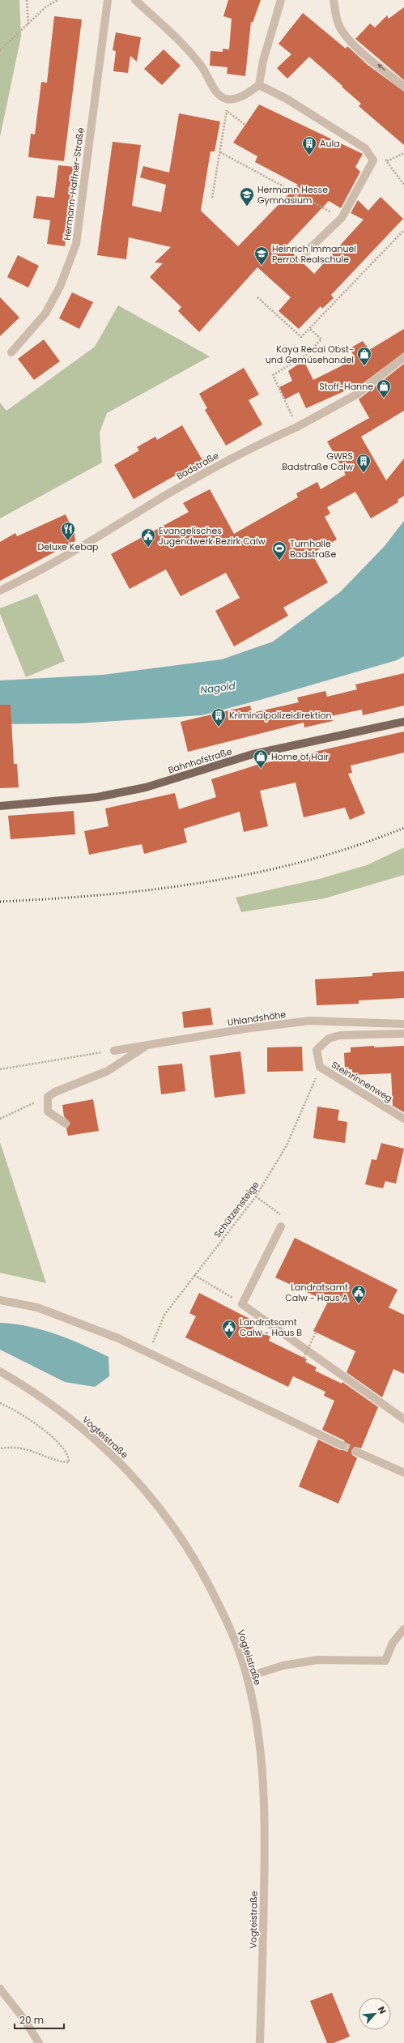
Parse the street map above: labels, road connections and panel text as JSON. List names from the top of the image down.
{
  "streets": {
    "main road": ["Bahnhofstraße"],
    "street": [
      "Hermann-Haffner-Straße",
      "Badstraße",
      "Uhlandshöhe",
      "Steinrinnenweg",
      "Vogteistraße"
    ],
    "path": ["Schützensteige"]
  },
  "crossings": [
    ["Steinrinnenweg", "Schützensteige"]
  ],
  "water": ["Nagold"],
  "places": {
    "building": ["Aula", "GWRS Badstraße Calw", "Kriminalpolizeidirektion"],
    "school or university": ["Hermann Hesse Gymnasium", "Heinrich Immanuel Perrot Realschule"],
    "shop": ["Kaya Recai Obst- und Gemüsehandel", "Stoff-Hanne", "Home of Hair"],
    "restaurant": ["Deluxe Kebap"],
    "public building": ["Evangelisches Jugendwerk Bezirk Calw", "Landratsamt Calw - Haus A", "Landratsamt Calw - Haus B"],
    "sports": ["Turnhalle Badstraße"]
  },
  "scale_bar": "20 m",
  "north": "top right"
}
